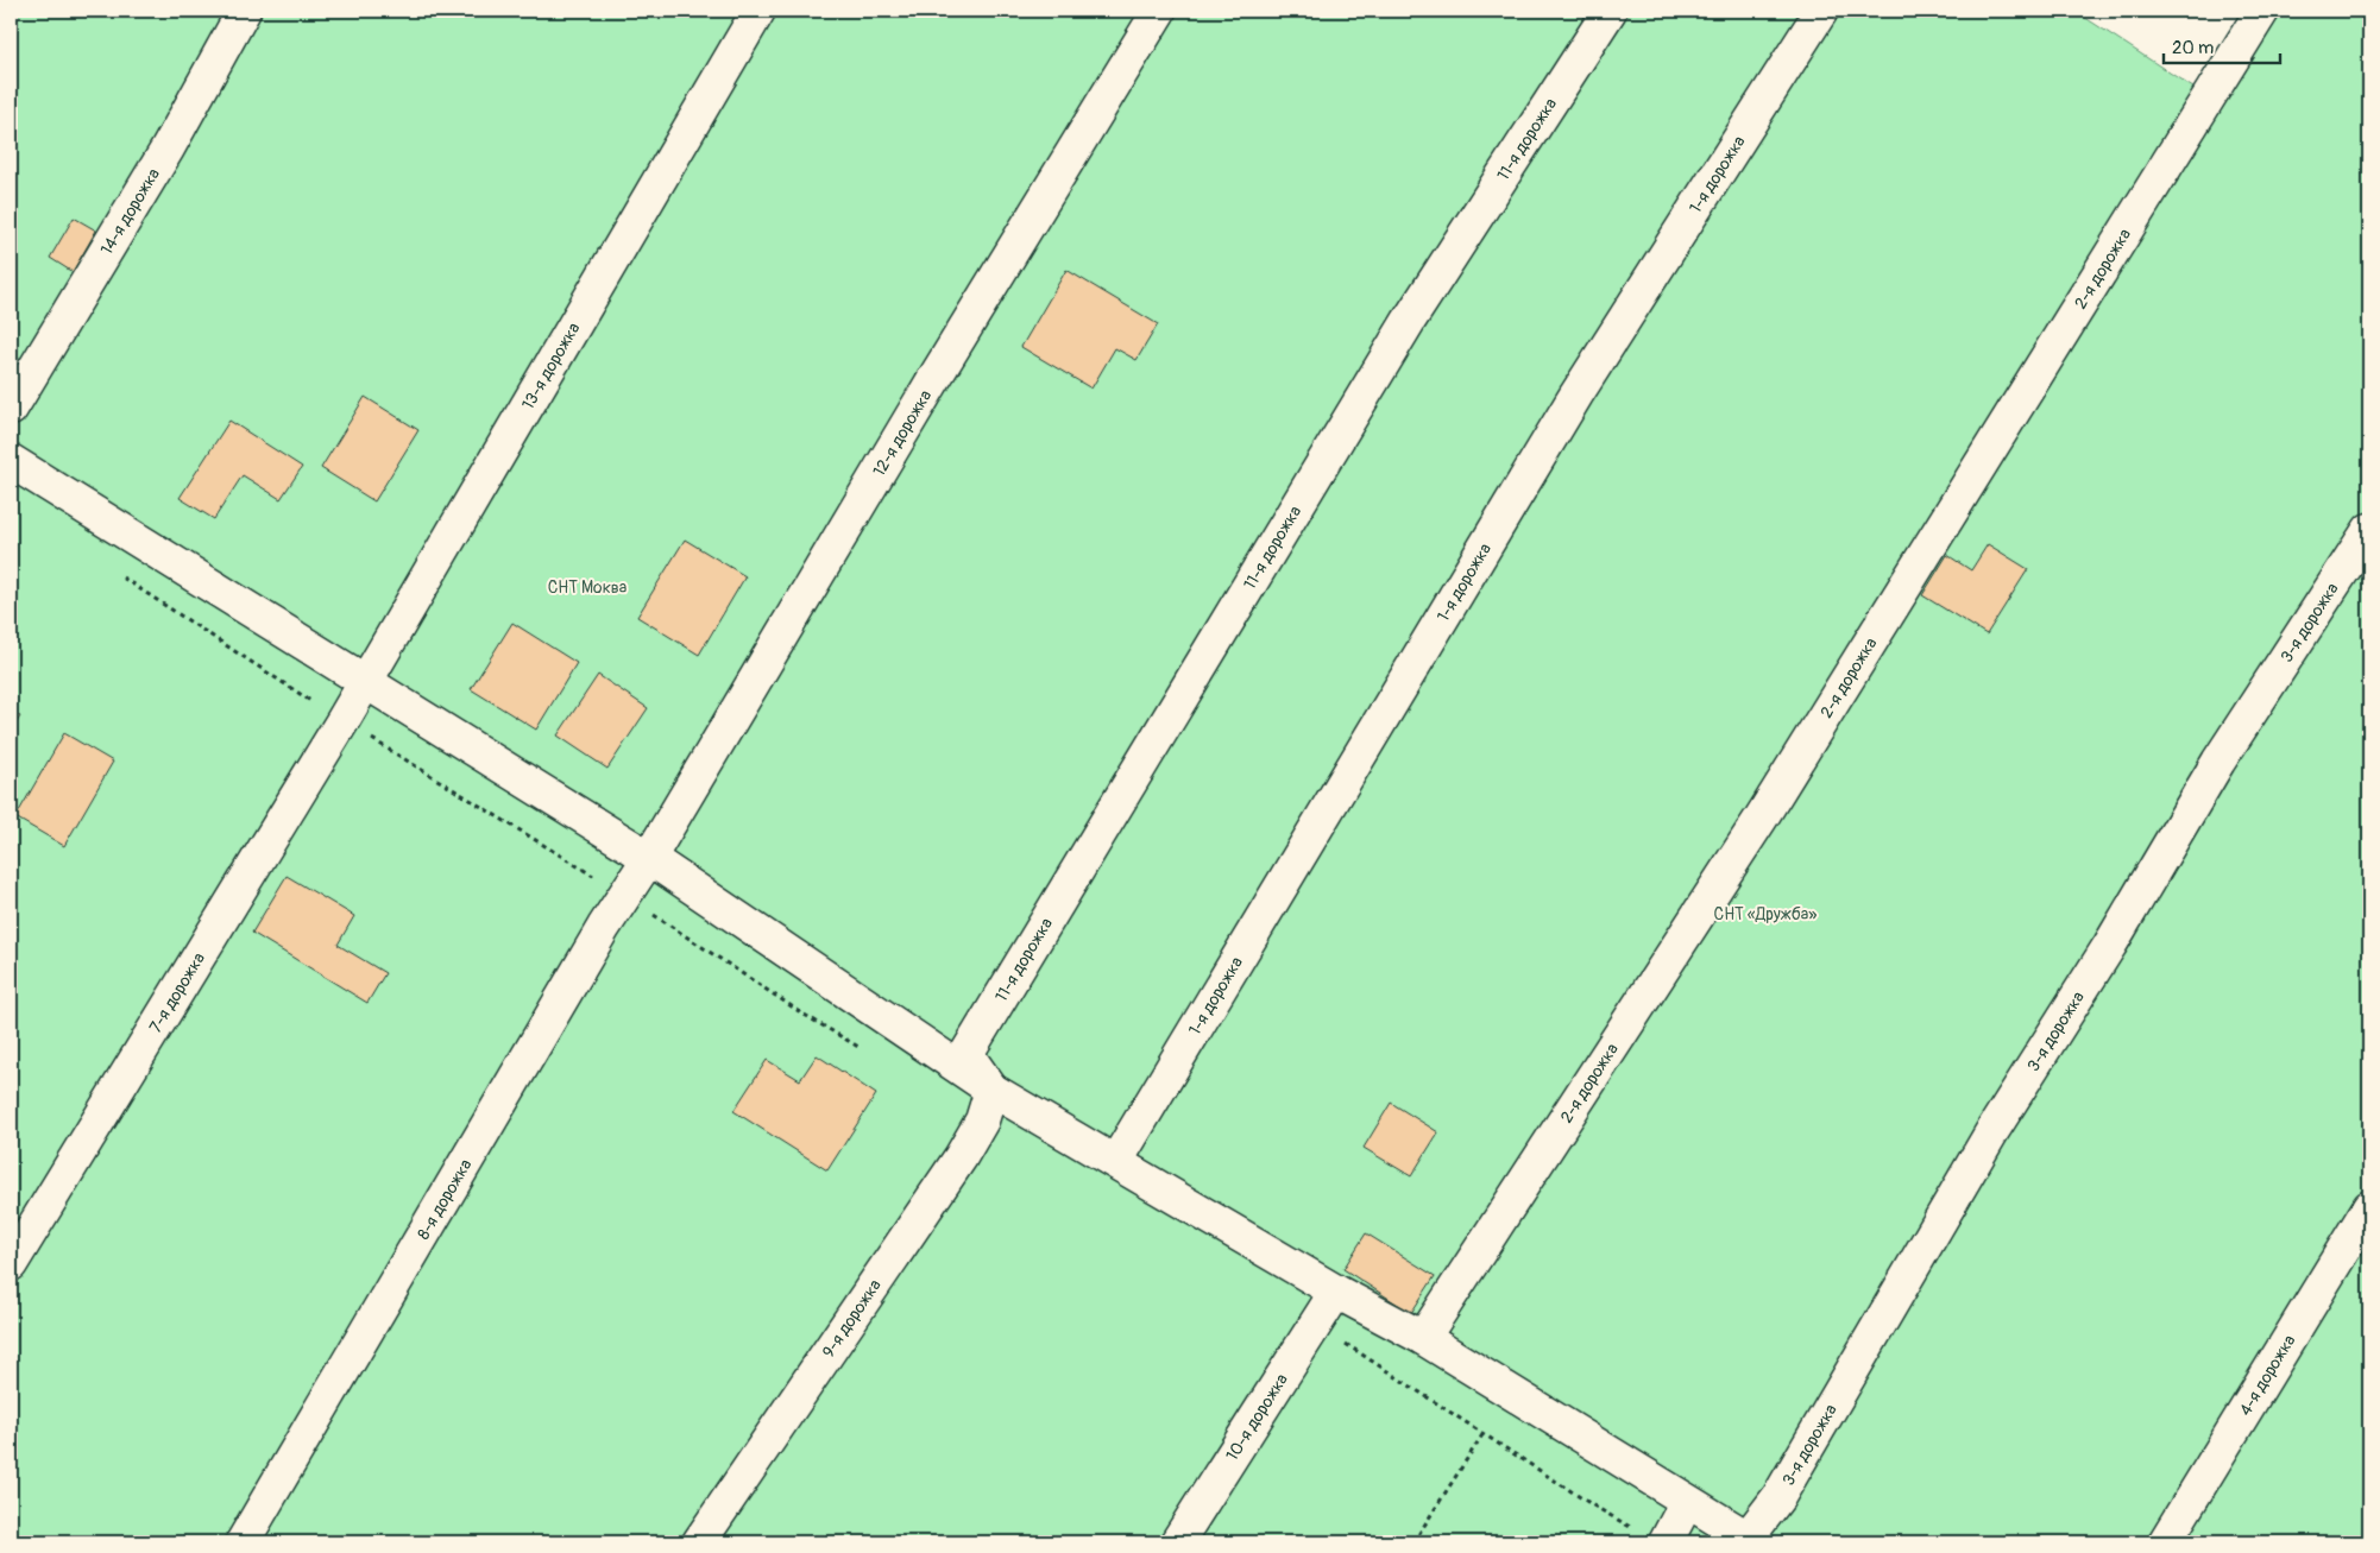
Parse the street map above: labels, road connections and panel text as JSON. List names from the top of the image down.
{
  "streets": {
    "street": [
      "11-я дорожка",
      "1-я дорожка",
      "14-я дорожка",
      "2-я дорожка",
      "13-я дорожка",
      "12-я дорожка",
      "3-я дорожка",
      "7-я дорожка",
      "8-я дорожка",
      "9-я дорожка",
      "4-я дорожка",
      "10-я дорожка"
    ]
  },
  "crossings": [
    ["11-я дорожка", "9-я дорожка"],
    ["13-я дорожка", "7-я дорожка"],
    ["12-я дорожка", "8-я дорожка"]
  ],
  "parks": ["СНТ Моква", "СНТ «Дружба»"],
  "scale_bar": "20 m"
}
